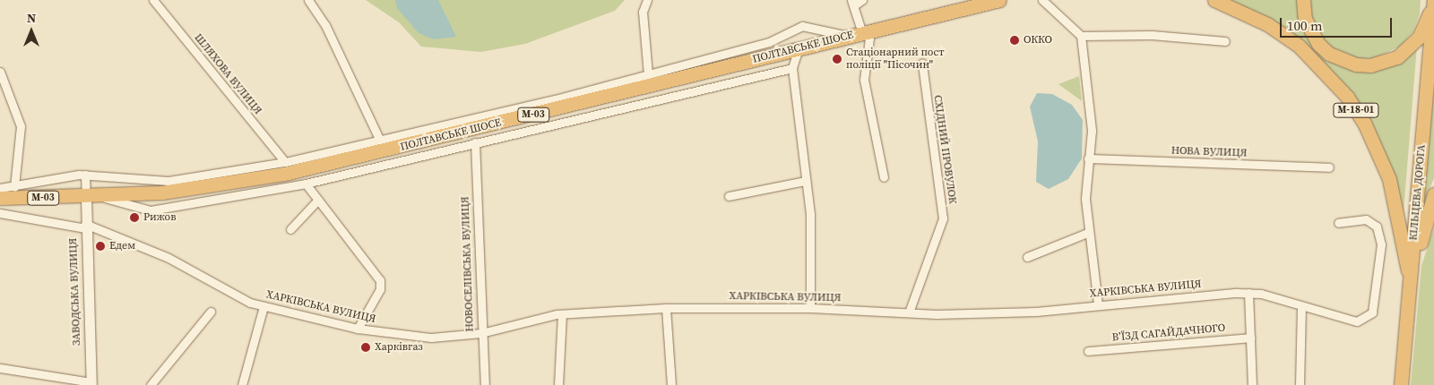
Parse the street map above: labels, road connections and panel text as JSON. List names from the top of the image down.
{
  "streets": {
    "highway": [
      "ПОЛТАВСЬКЕ ШОСЕ",
      "М-18-01",
      "М-03",
      "КІЛЬЦЕВА ДОРОГА"
    ],
    "street": [
      "ШЛЯХОВА ВУЛИЦЯ",
      "СХІДНИЙ ПРОВУЛОК",
      "НОВА ВУЛИЦЯ",
      "НОВОСЕЛІВСЬКА ВУЛИЦЯ",
      "ХАРКІВСЬКА ВУЛИЦЯ",
      "ЗАВОДСЬКА ВУЛИЦЯ",
      "В’ЇЗД САГАЙДАЧНОГО"
    ]
  },
  "crossings": [
    ["ПОЛТАВСЬКЕ ШОСЕ", "ЗАВОДСЬКА ВУЛИЦЯ"],
    ["М-18-01", "КІЛЬЦЕВА ДОРОГА"],
    ["СХІДНИЙ ПРОВУЛОК", "ХАРКІВСЬКА ВУЛИЦЯ"],
    ["НОВОСЕЛІВСЬКА ВУЛИЦЯ", "ХАРКІВСЬКА ВУЛИЦЯ"],
    ["ХАРКІВСЬКА ВУЛИЦЯ", "ЗАВОДСЬКА ВУЛИЦЯ"]
  ],
  "places": [
    "ОККО",
    "Стаціонарний пост поліції \"Пісочин\"",
    "Рижов",
    "Едем",
    "Харківгаз"
  ],
  "scale_bar": "100 m",
  "north": "top"
}
